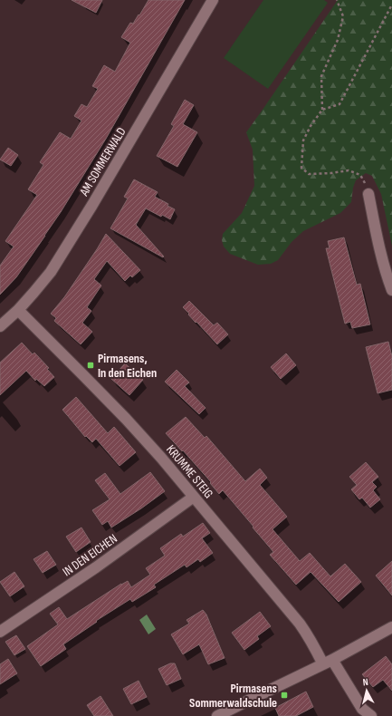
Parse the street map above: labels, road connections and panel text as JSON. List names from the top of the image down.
{
  "streets": {
    "street": ["AM SOMMERWALD", "KRUMME STEIG", "IN DEN EICHEN"]
  },
  "crossings": [
    ["AM SOMMERWALD", "KRUMME STEIG"],
    ["KRUMME STEIG", "IN DEN EICHEN"]
  ],
  "places": {
    "transit": ["Pirmasens, In den Eichen", "Pirmasens Sommerwaldschule"]
  },
  "north": "top"
}
